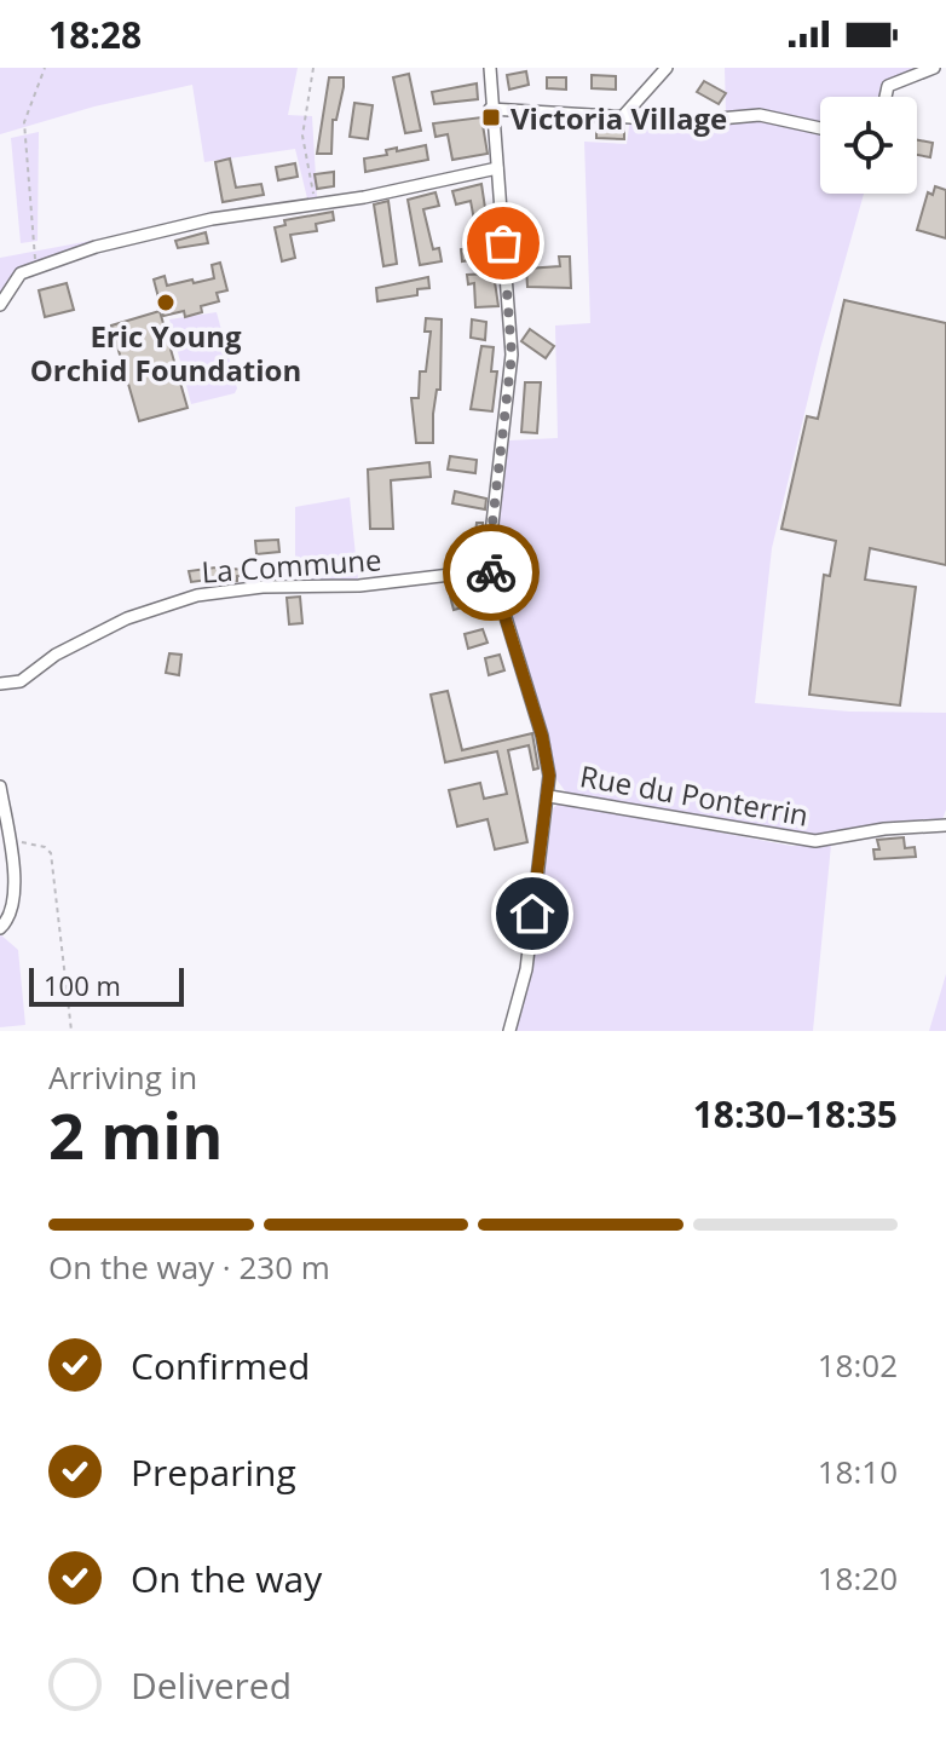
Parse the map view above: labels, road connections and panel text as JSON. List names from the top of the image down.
{
  "streets": {
    "street": ["La Commune", "Rue du Ponterrin"]
  },
  "places": {
    "transit": ["Victoria Village"],
    "other": ["Eric Young Orchid Foundation"]
  },
  "scale_bar": "100 m",
  "page": {
    "status": "18:28",
    "scale": "100 m",
    "heading": ["2 min", "Arriving in", "18:30–18:35"],
    "bar": "On the way · 230 m",
    "list": [
      ["Confirmed", "18:02"],
      ["Preparing", "18:10"],
      ["On the way", "18:20"],
      "Delivered"
    ]
  }
}
